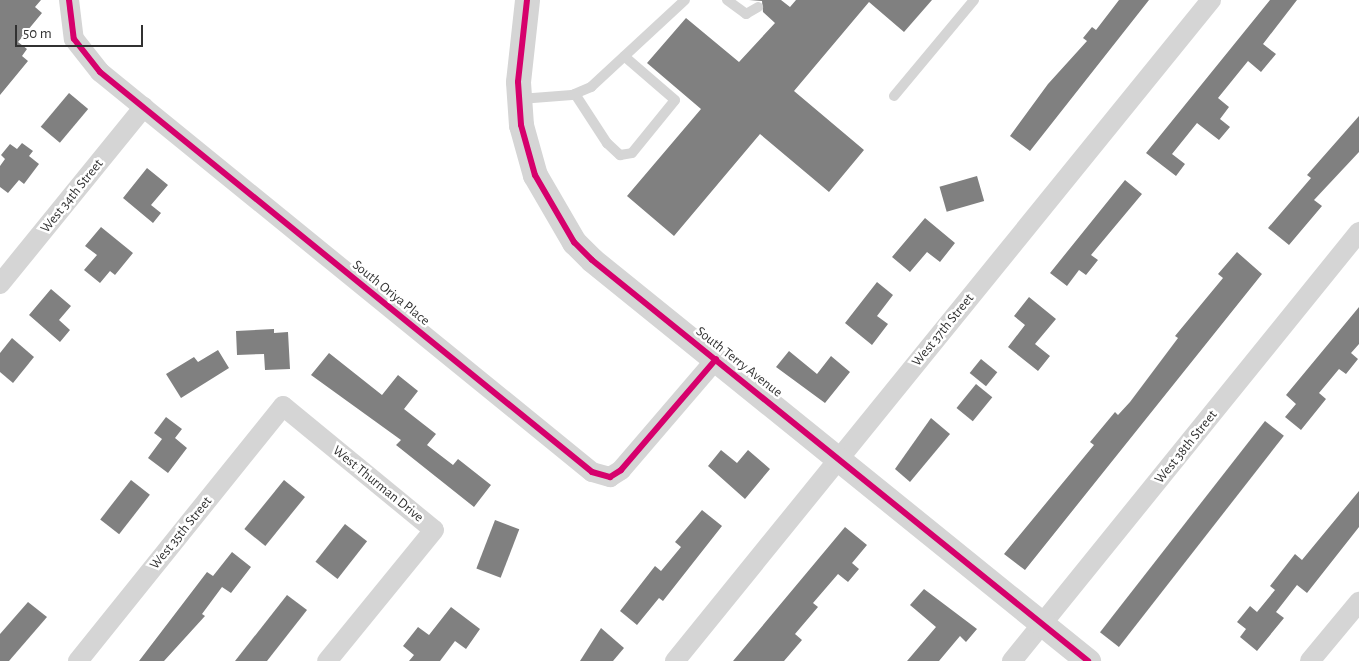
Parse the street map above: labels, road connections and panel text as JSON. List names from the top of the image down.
{
  "streets": {
    "street": [
      "West 34th Street",
      "South Oriya Place",
      "West 37th Street",
      "South Terry Avenue",
      "West 38th Street",
      "West Thurman Drive",
      "West 35th Street"
    ]
  },
  "crossings": [
    ["West 34th Street", "South Oriya Place"],
    ["South Oriya Place", "South Terry Avenue"],
    ["West 37th Street", "South Terry Avenue"],
    ["South Terry Avenue", "West 38th Street"],
    ["West Thurman Drive", "West 35th Street"]
  ],
  "scale_bar": "50 m"
}
